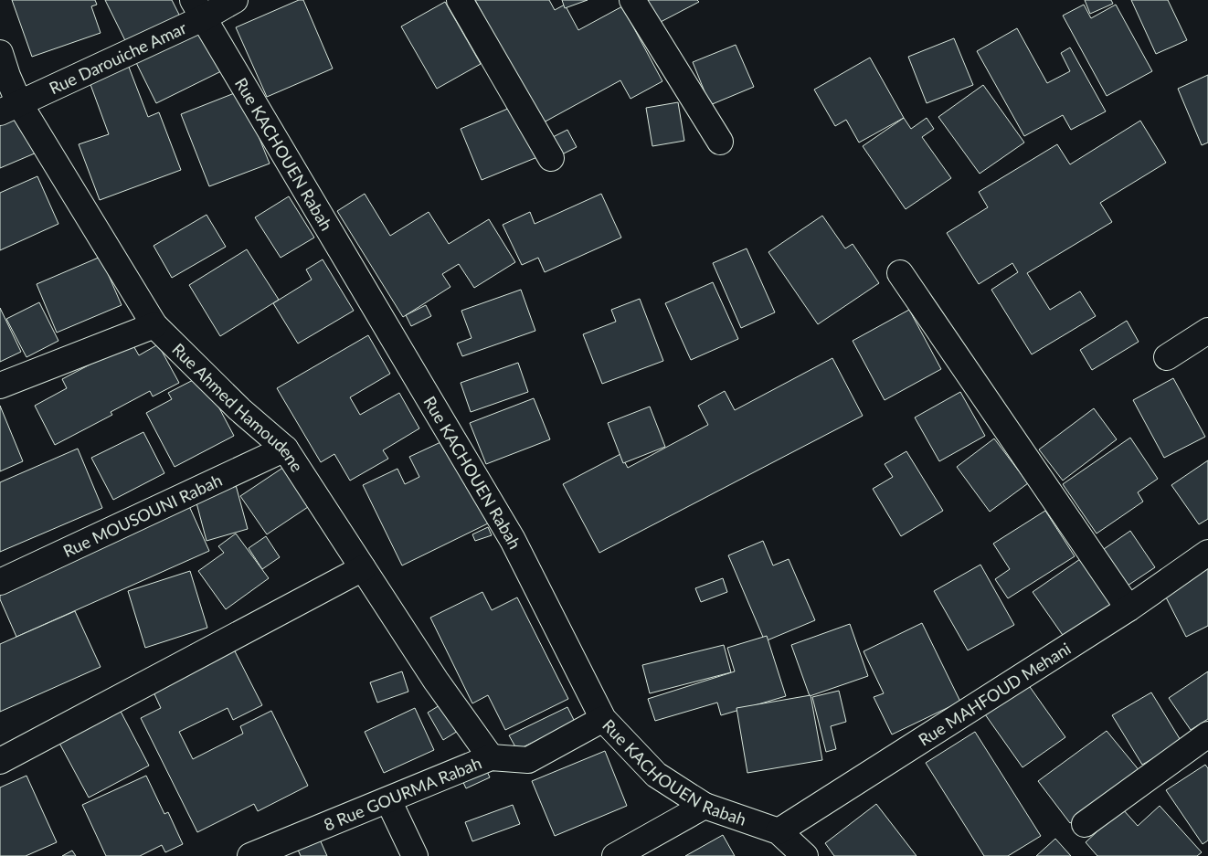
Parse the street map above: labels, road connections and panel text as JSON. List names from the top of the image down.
{
  "streets": {
    "street": [
      "Rue Darouiche Amar",
      "Rue KACHOUEN Rabah",
      "Rue Ahmed Hamoudene",
      "Rue MOUSOUNI Rabah",
      "Rue MAHFOUD Mehani",
      "8 Rue GOURMA Rabah"
    ]
  },
  "crossings": [
    ["Rue Darouiche Amar", "Rue KACHOUEN Rabah"],
    ["Rue Darouiche Amar", "Rue Ahmed Hamoudene"],
    ["Rue KACHOUEN Rabah", "Rue MAHFOUD Mehani"],
    ["Rue KACHOUEN Rabah", "8 Rue GOURMA Rabah"],
    ["Rue Ahmed Hamoudene", "Rue MOUSOUNI Rabah"],
    ["Rue Ahmed Hamoudene", "8 Rue GOURMA Rabah"]
  ]
}
